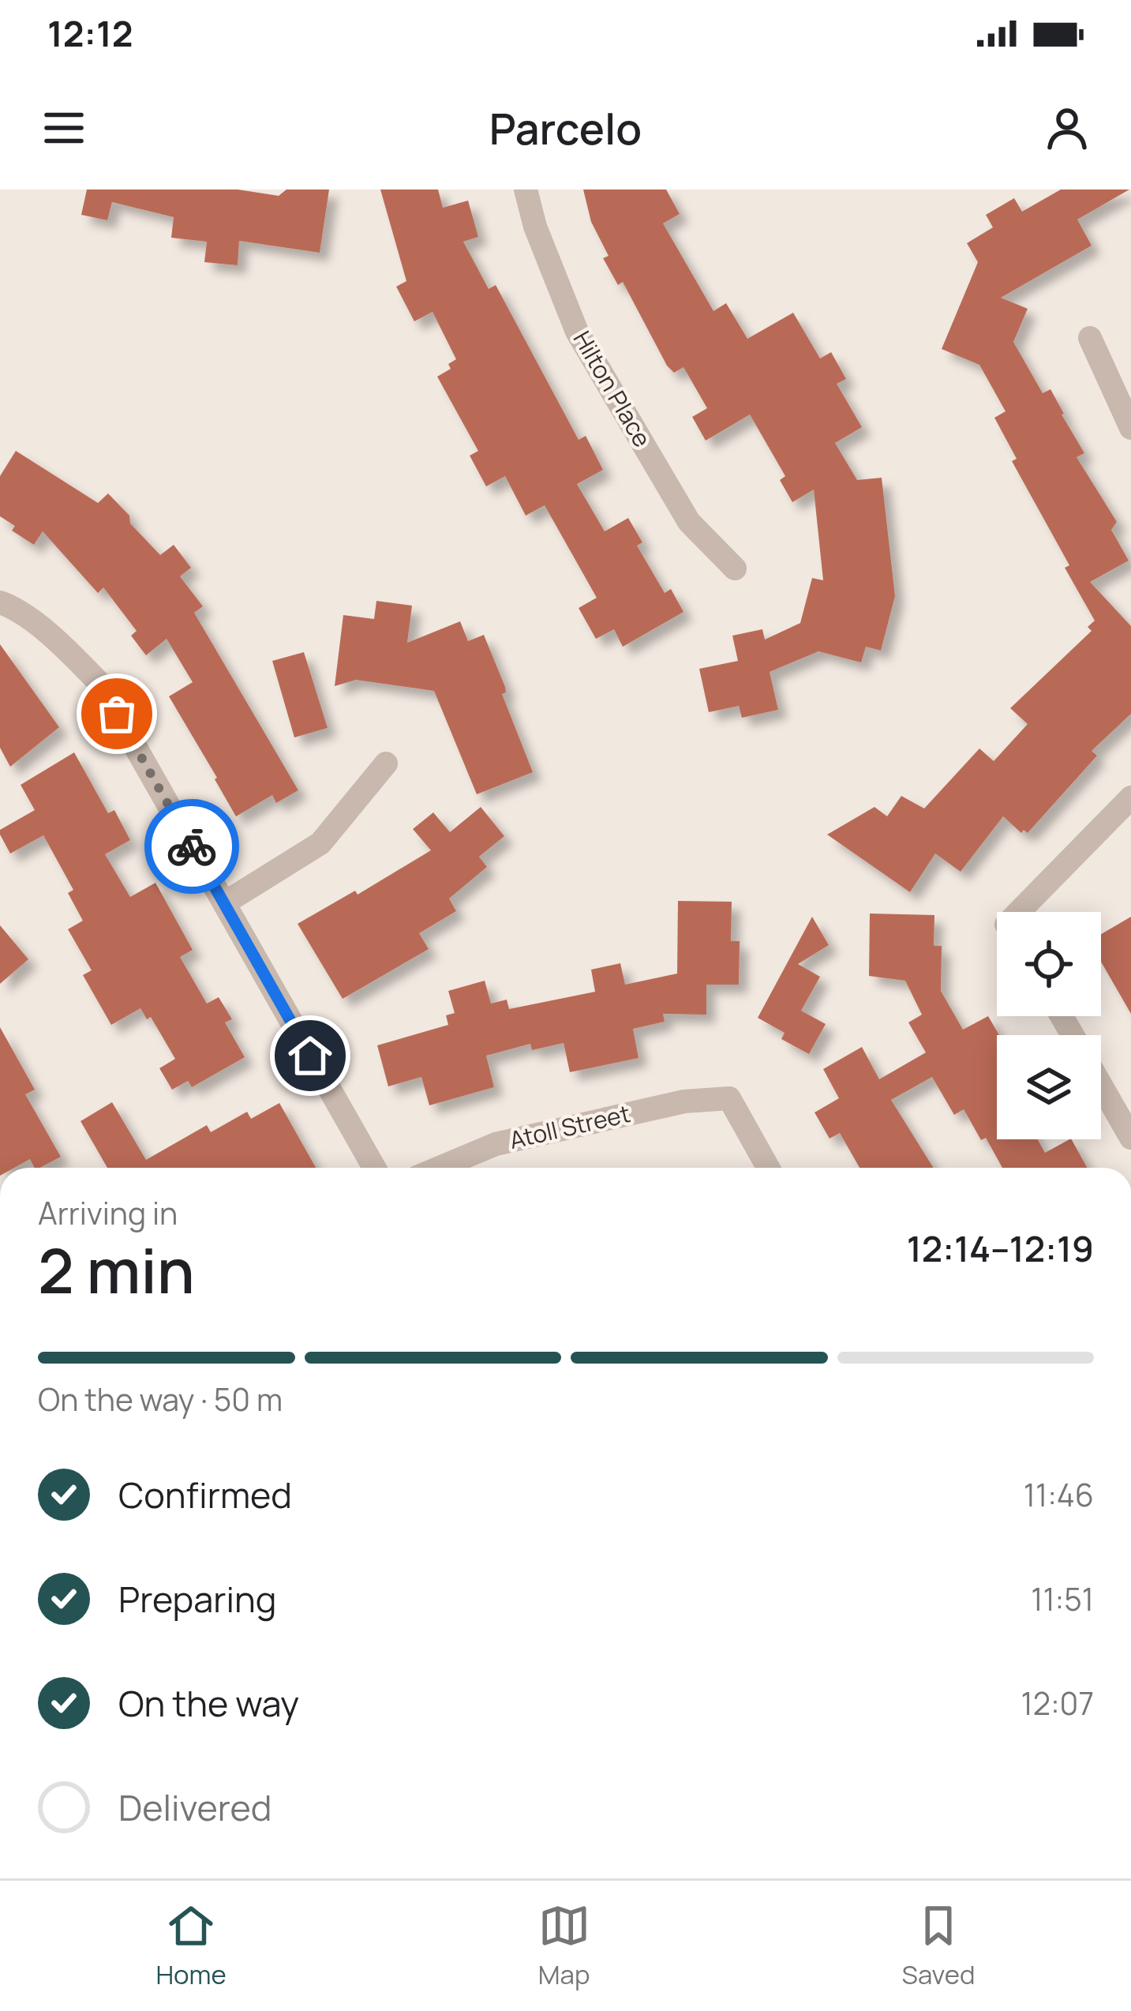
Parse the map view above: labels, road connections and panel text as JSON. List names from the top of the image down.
{
  "streets": {
    "street": ["Hilton Place", "Atoll Street"]
  },
  "page": {
    "status": "12:12",
    "header": "Parcelo",
    "heading": ["2 min", "Arriving in", "12:14–12:19"],
    "bar": "On the way · 50 m",
    "list": [
      ["Confirmed", "11:46"],
      ["Preparing", "11:51"],
      ["On the way", "12:07"],
      "Delivered"
    ],
    "tabs": ["Home", "Map", "Saved"]
  }
}
